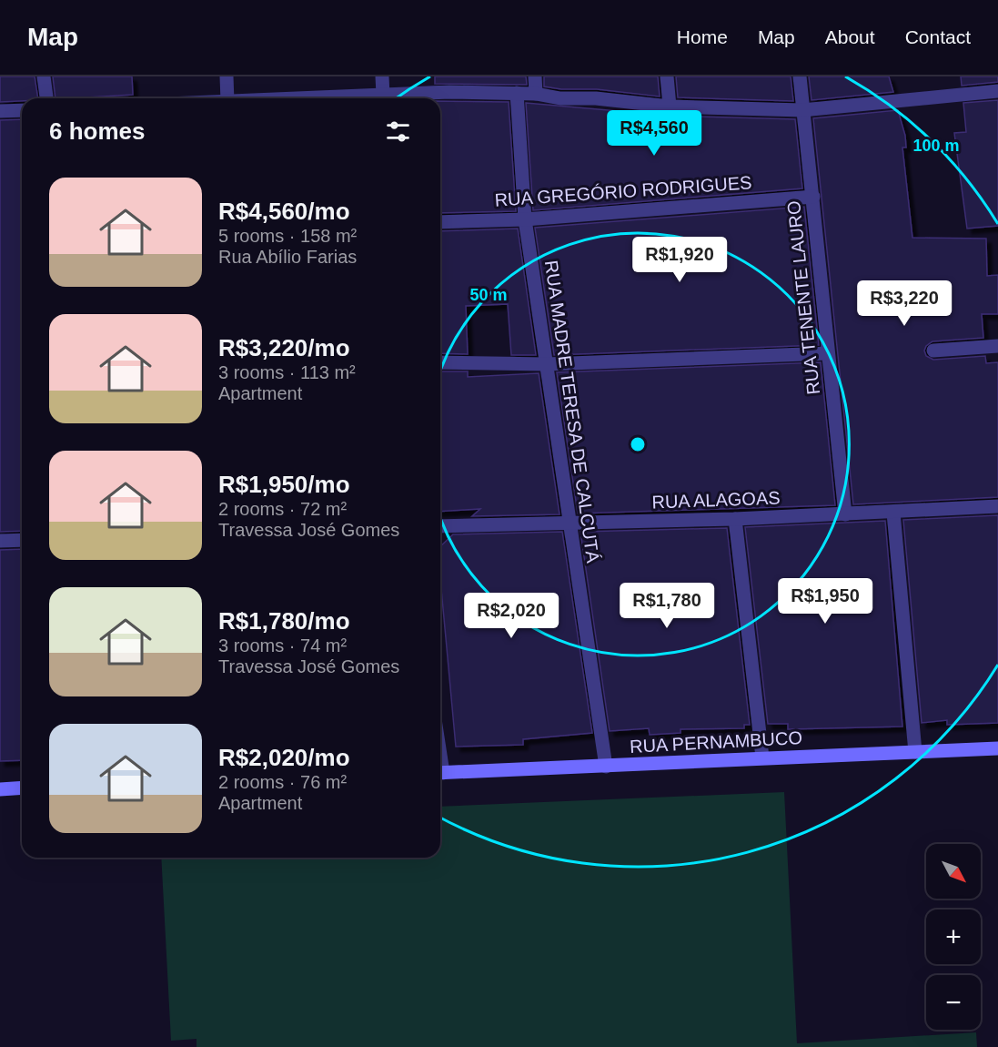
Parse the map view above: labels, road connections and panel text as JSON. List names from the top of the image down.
{
  "streets": {
    "street": [
      "RUA GREGÓRIO RODRIGUES",
      "RUA TENENTE LAURO",
      "RUA MADRE TERESA DE CALCUTÁ",
      "RUA ALAGOAS",
      "RUA PERNAMBUCO"
    ]
  },
  "crossings": [
    ["RUA GREGÓRIO RODRIGUES", "RUA TENENTE LAURO"],
    ["RUA GREGÓRIO RODRIGUES", "RUA MADRE TERESA DE CALCUTÁ"],
    ["RUA TENENTE LAURO", "RUA ALAGOAS"],
    ["RUA MADRE TERESA DE CALCUTÁ", "RUA ALAGOAS"],
    ["RUA MADRE TERESA DE CALCUTÁ", "RUA PERNAMBUCO"]
  ],
  "north": "bottom right",
  "page": {
    "header": "Map",
    "nav": [
      "Home",
      "Map",
      "About",
      "Contact"
    ],
    "heading": "6 homes",
    "price": [
      "R$4,560",
      "R$1,920",
      "R$3,220",
      "R$1,950",
      "R$1,780",
      "R$2,020"
    ],
    "list": [
      {
        "name": "R$4,560/mo",
        "note": "5 rooms · 158 m² · Rua Abílio Farias"
      },
      {
        "name": "R$3,220/mo",
        "note": "3 rooms · 113 m² · Apartment"
      },
      {
        "name": "R$1,950/mo",
        "note": "2 rooms · 72 m² · Travessa José Gomes"
      },
      {
        "name": "R$1,780/mo",
        "note": "3 rooms · 74 m² · Travessa José Gomes"
      },
      {
        "name": "R$2,020/mo",
        "note": "2 rooms · 76 m² · Apartment"
      }
    ],
    "map_buttons": ["+", "−"]
  },
  "rings": ["100 m", "50 m"]
}
